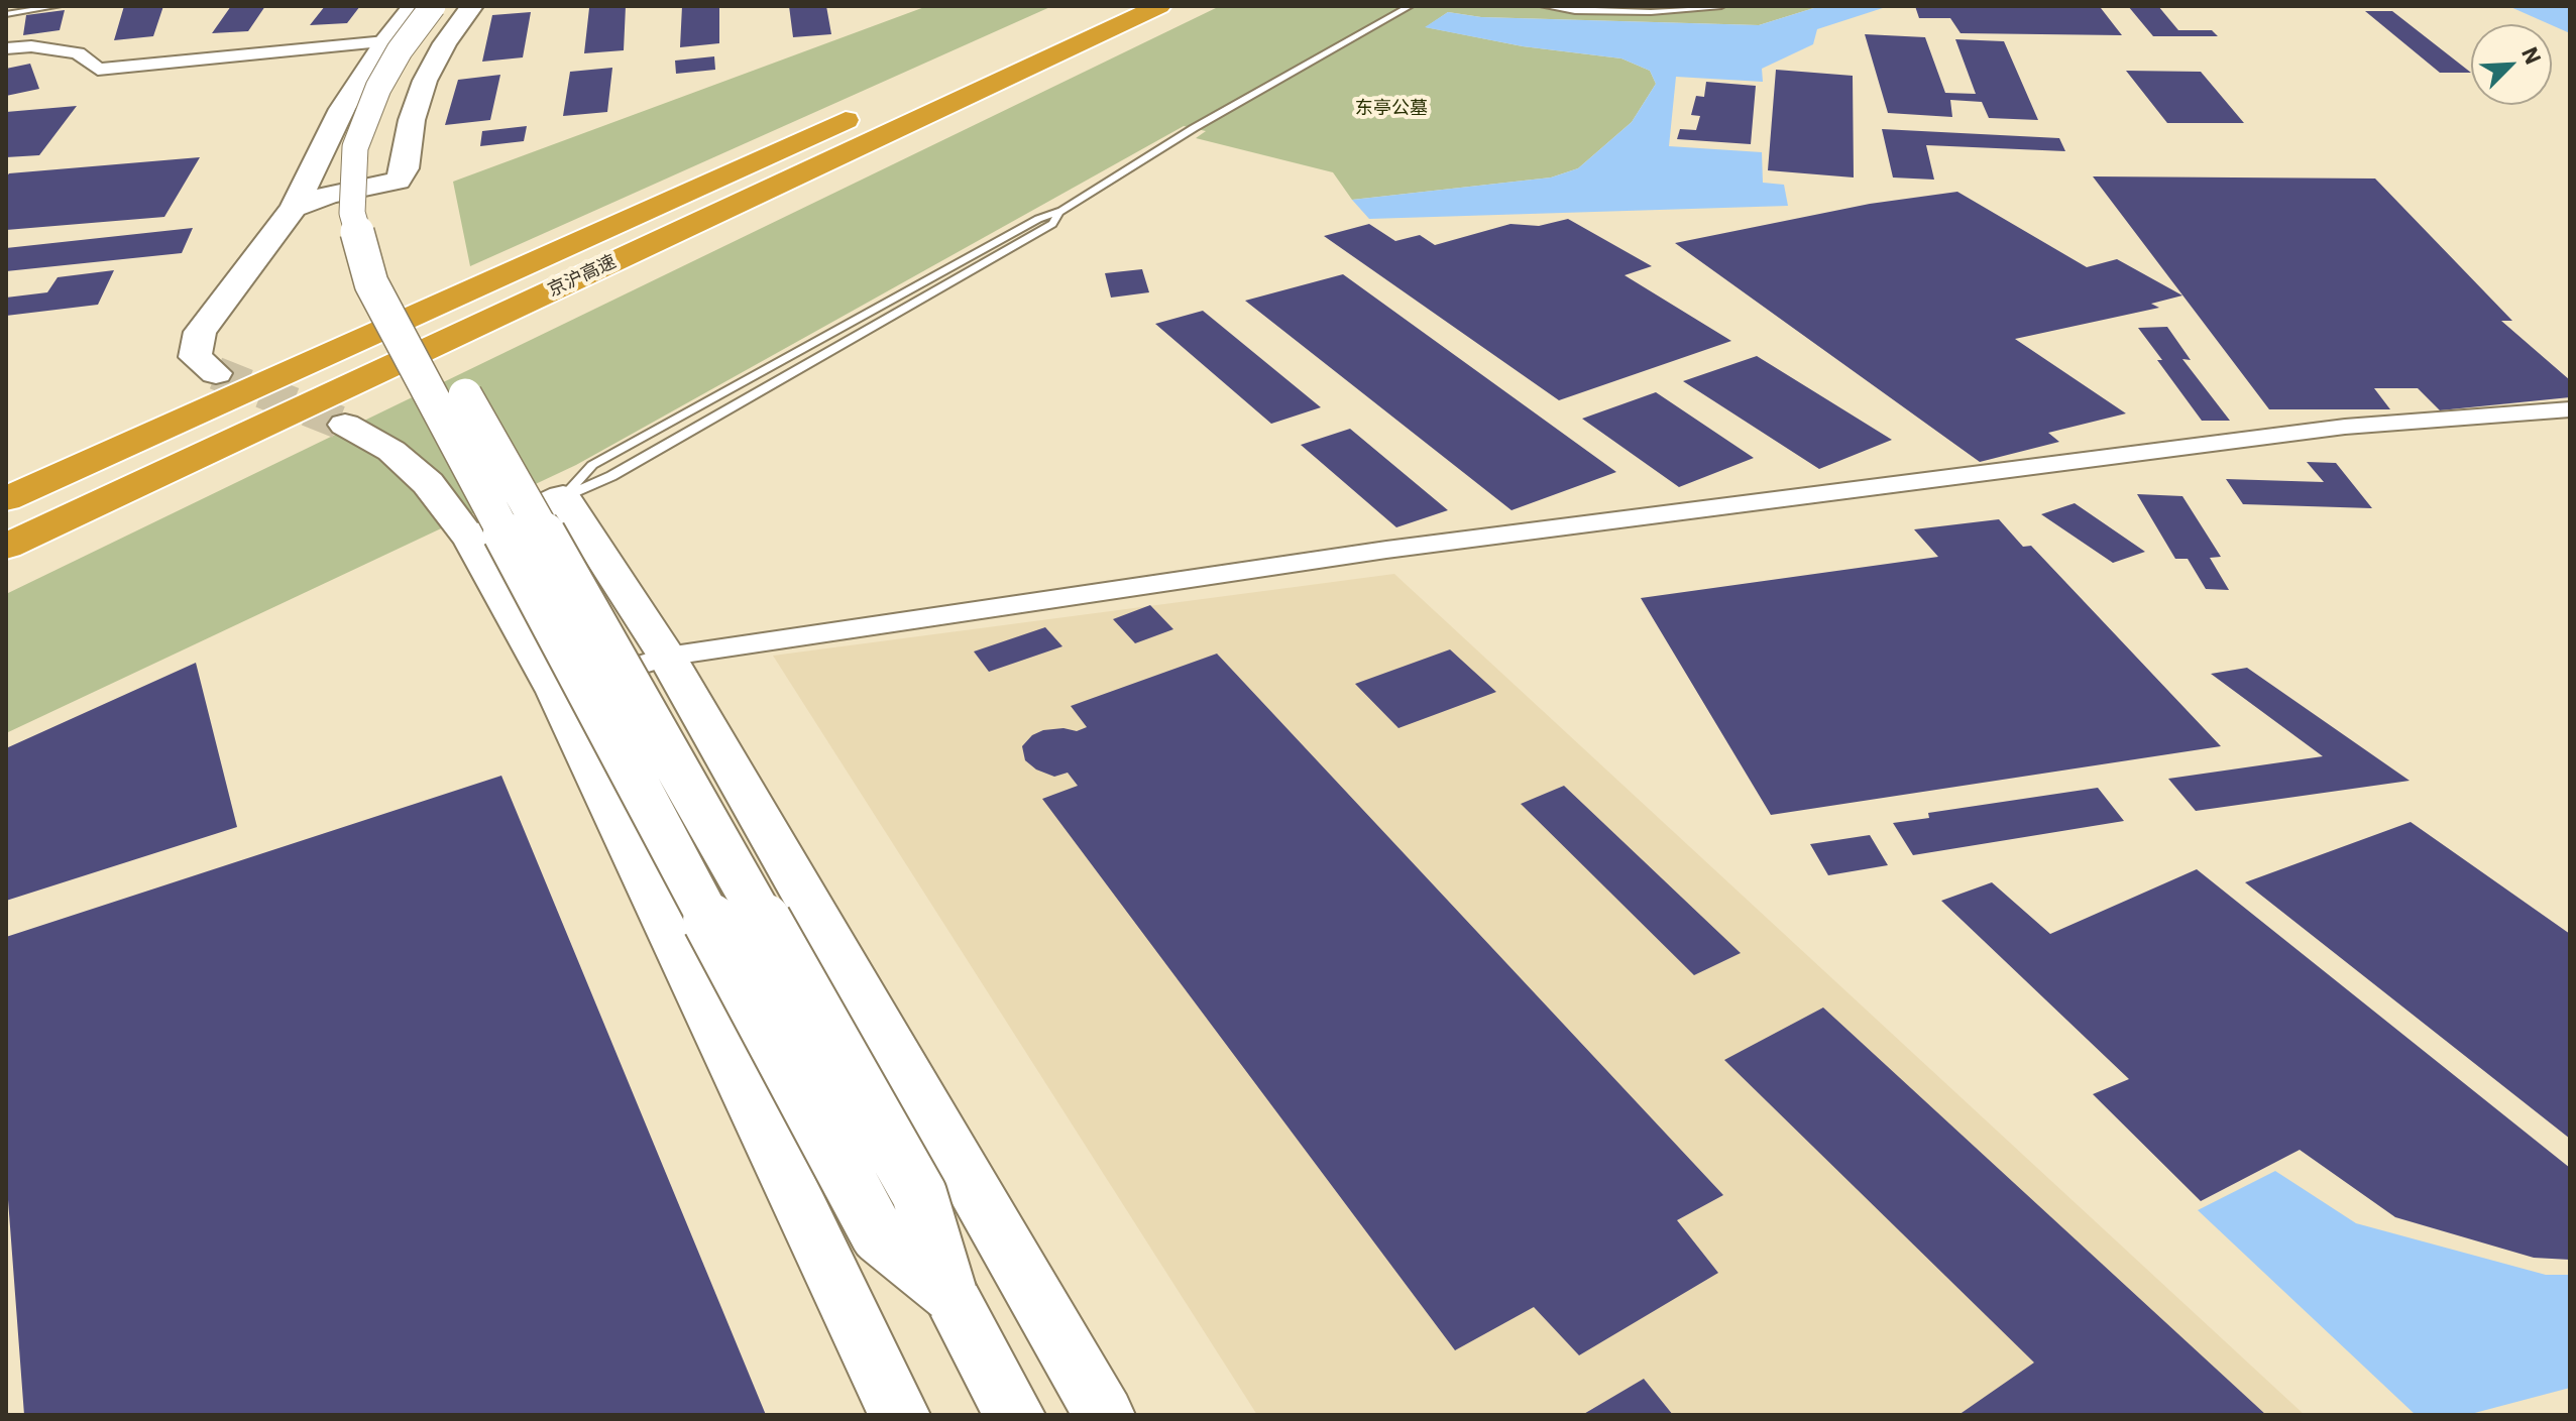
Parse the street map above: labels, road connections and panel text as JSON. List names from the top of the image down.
{
  "streets": {
    "highway": ["京沪高速"]
  },
  "parks": ["东亭公墓"],
  "north": "top right"
}
